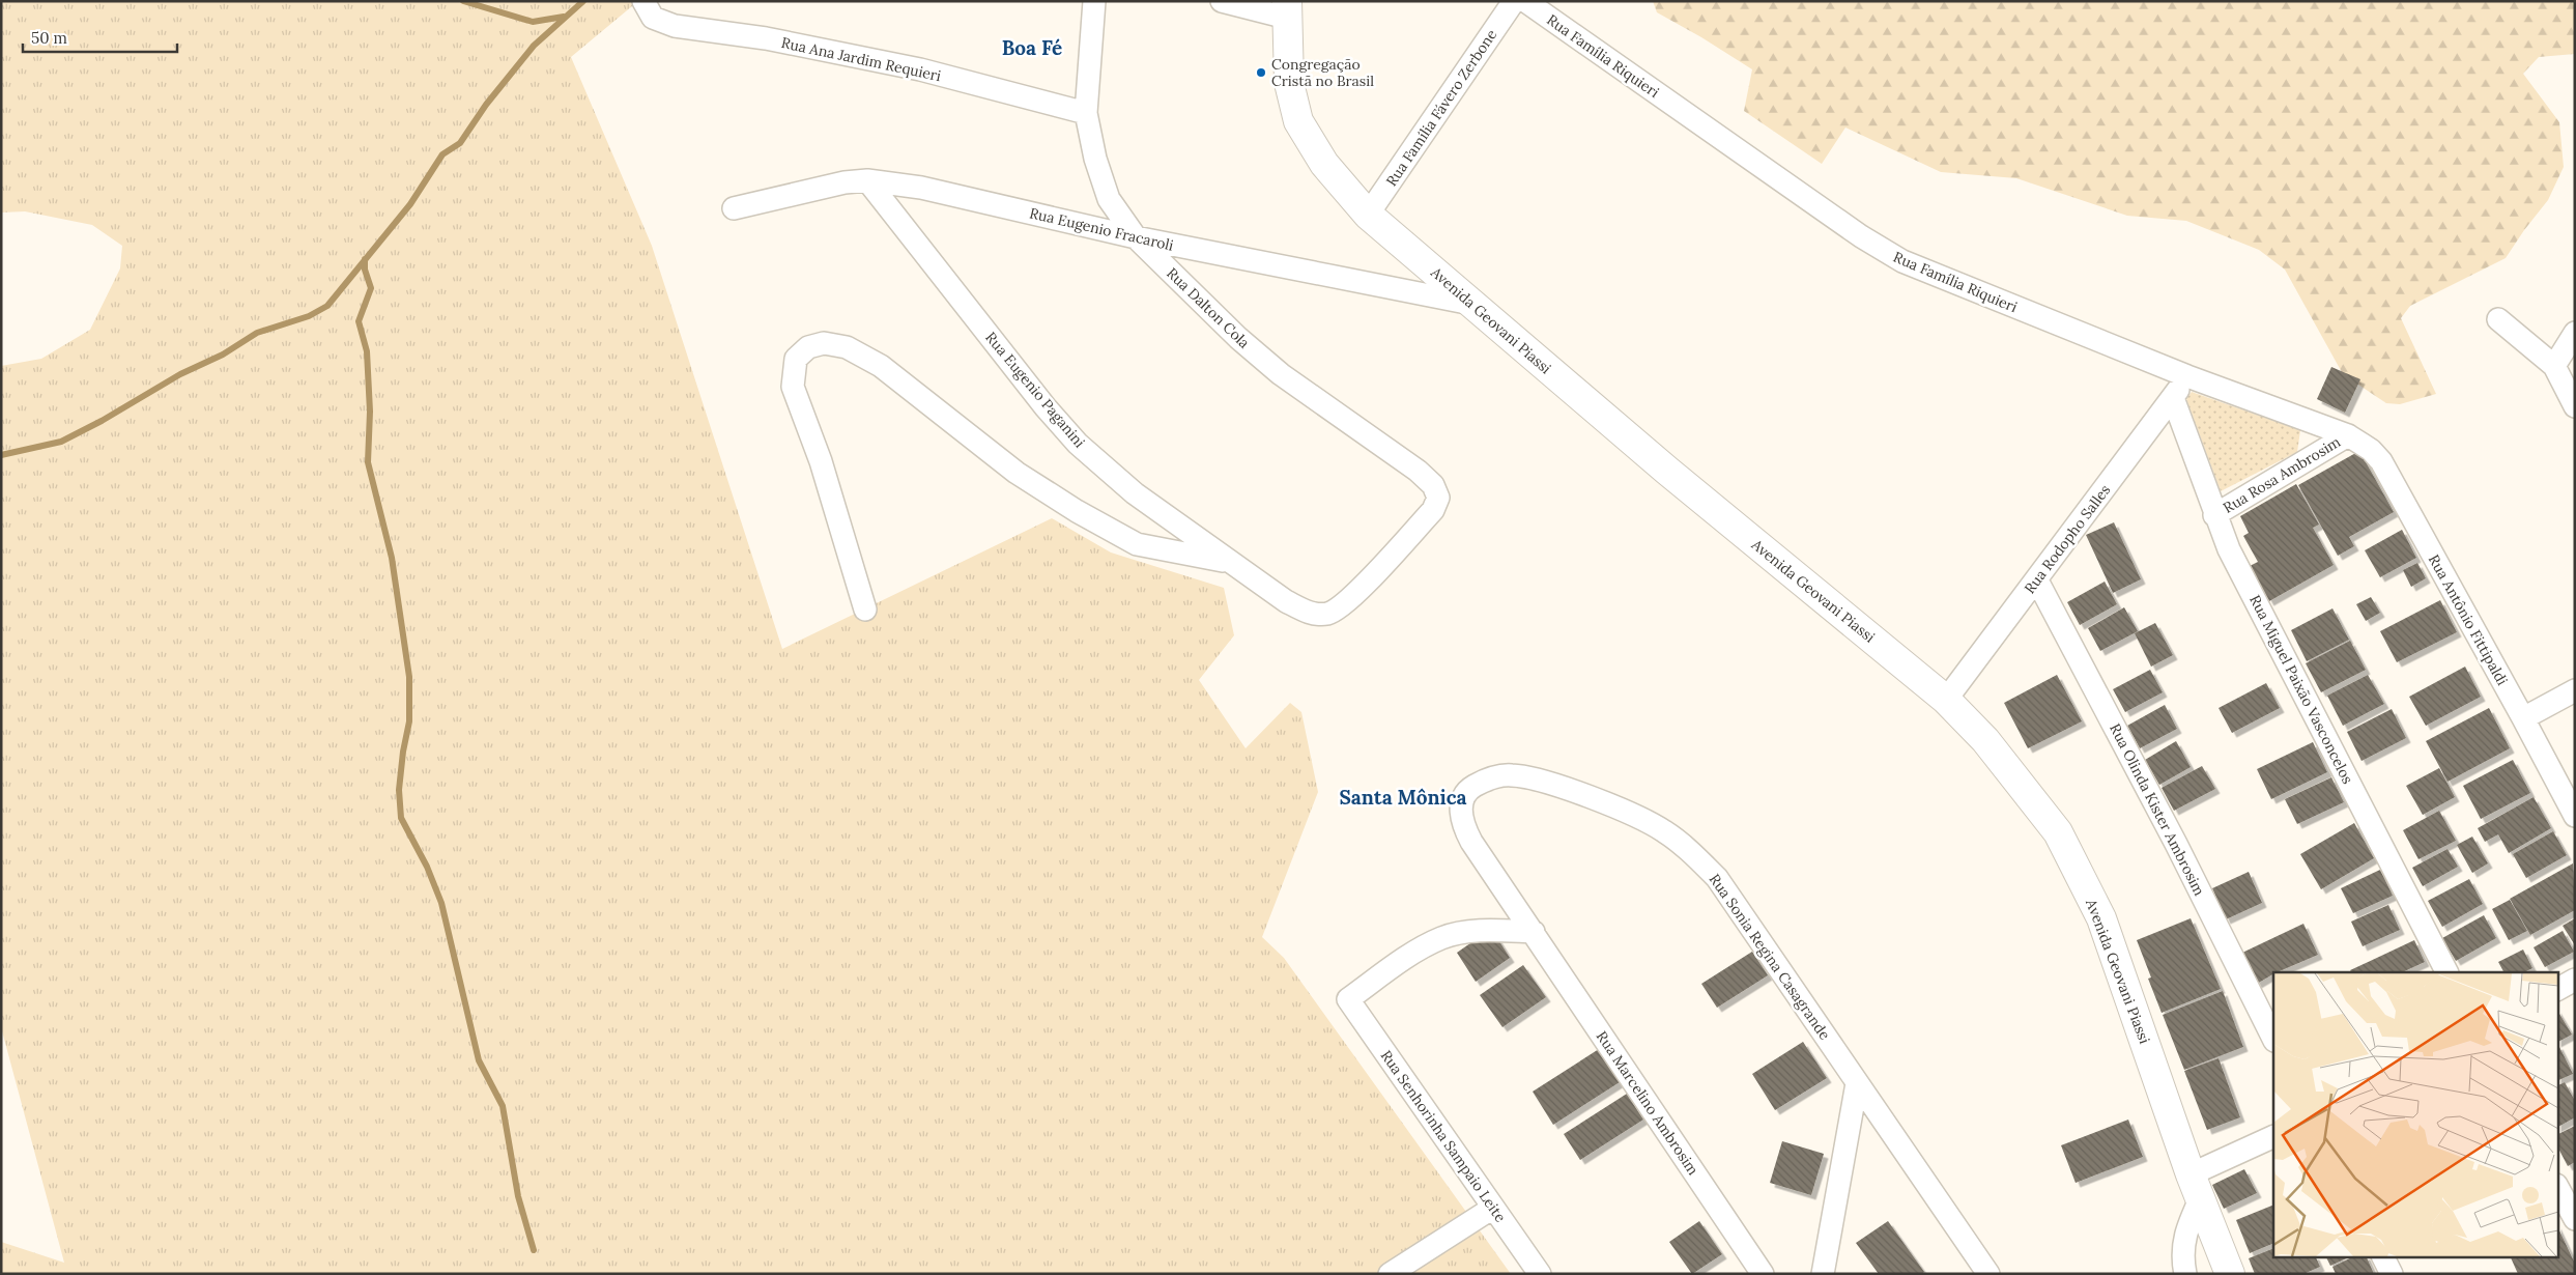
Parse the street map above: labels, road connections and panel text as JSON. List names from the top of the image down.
{
  "streets": {
    "main road": ["Avenida Geovani Piassi"],
    "street": [
      "Rua Família Riquieri",
      "Rua Ana Jardim Requieri",
      "Rua Família Fávero Zerbone",
      "Rua Eugenio Fracaroli",
      "Rua Dalton Cola",
      "Rua Eugenio Paganini",
      "Rua Rosa Ambrosim",
      "Rua Rodopho Salles",
      "Rua Antônio Fittipaldi",
      "Rua Miguel Paixão Vasconcelos",
      "Rua Olinda Kister Ambrosim",
      "Rua Sonia Regina Casagrande",
      "Rua Marcelino Ambrosim",
      "Rua Senhorinha Sampaio Leite"
    ]
  },
  "crossings": [
    ["Rua Família Riquieri", "Rua Rosa Ambrosim"],
    ["Rua Família Riquieri", "Rua Rodopho Salles"],
    ["Rua Família Riquieri", "Rua Antônio Fittipaldi"],
    ["Rua Ana Jardim Requieri", "Rua Dalton Cola"],
    ["Rua Família Fávero Zerbone", "Avenida Geovani Piassi"],
    ["Rua Eugenio Fracaroli", "Rua Dalton Cola"],
    ["Rua Eugenio Fracaroli", "Avenida Geovani Piassi"],
    ["Rua Eugenio Fracaroli", "Rua Eugenio Paganini"],
    ["Rua Dalton Cola", "Rua Eugenio Paganini"],
    ["Avenida Geovani Piassi", "Rua Rodopho Salles"],
    ["Rua Rosa Ambrosim", "Rua Antônio Fittipaldi"],
    ["Rua Rosa Ambrosim", "Rua Miguel Paixão Vasconcelos"],
    ["Rua Rodopho Salles", "Rua Miguel Paixão Vasconcelos"],
    ["Rua Rodopho Salles", "Rua Olinda Kister Ambrosim"],
    ["Rua Sonia Regina Casagrande", "Rua Marcelino Ambrosim"],
    ["Rua Sonia Regina Casagrande", "Rua Senhorinha Sampaio Leite"],
    ["Rua Marcelino Ambrosim", "Rua Senhorinha Sampaio Leite"]
  ],
  "districts": ["Boa Fé", "Santa Mônica"],
  "places": ["Congregação Cristã no Brasil"],
  "scale_bar": "50 m"
}
